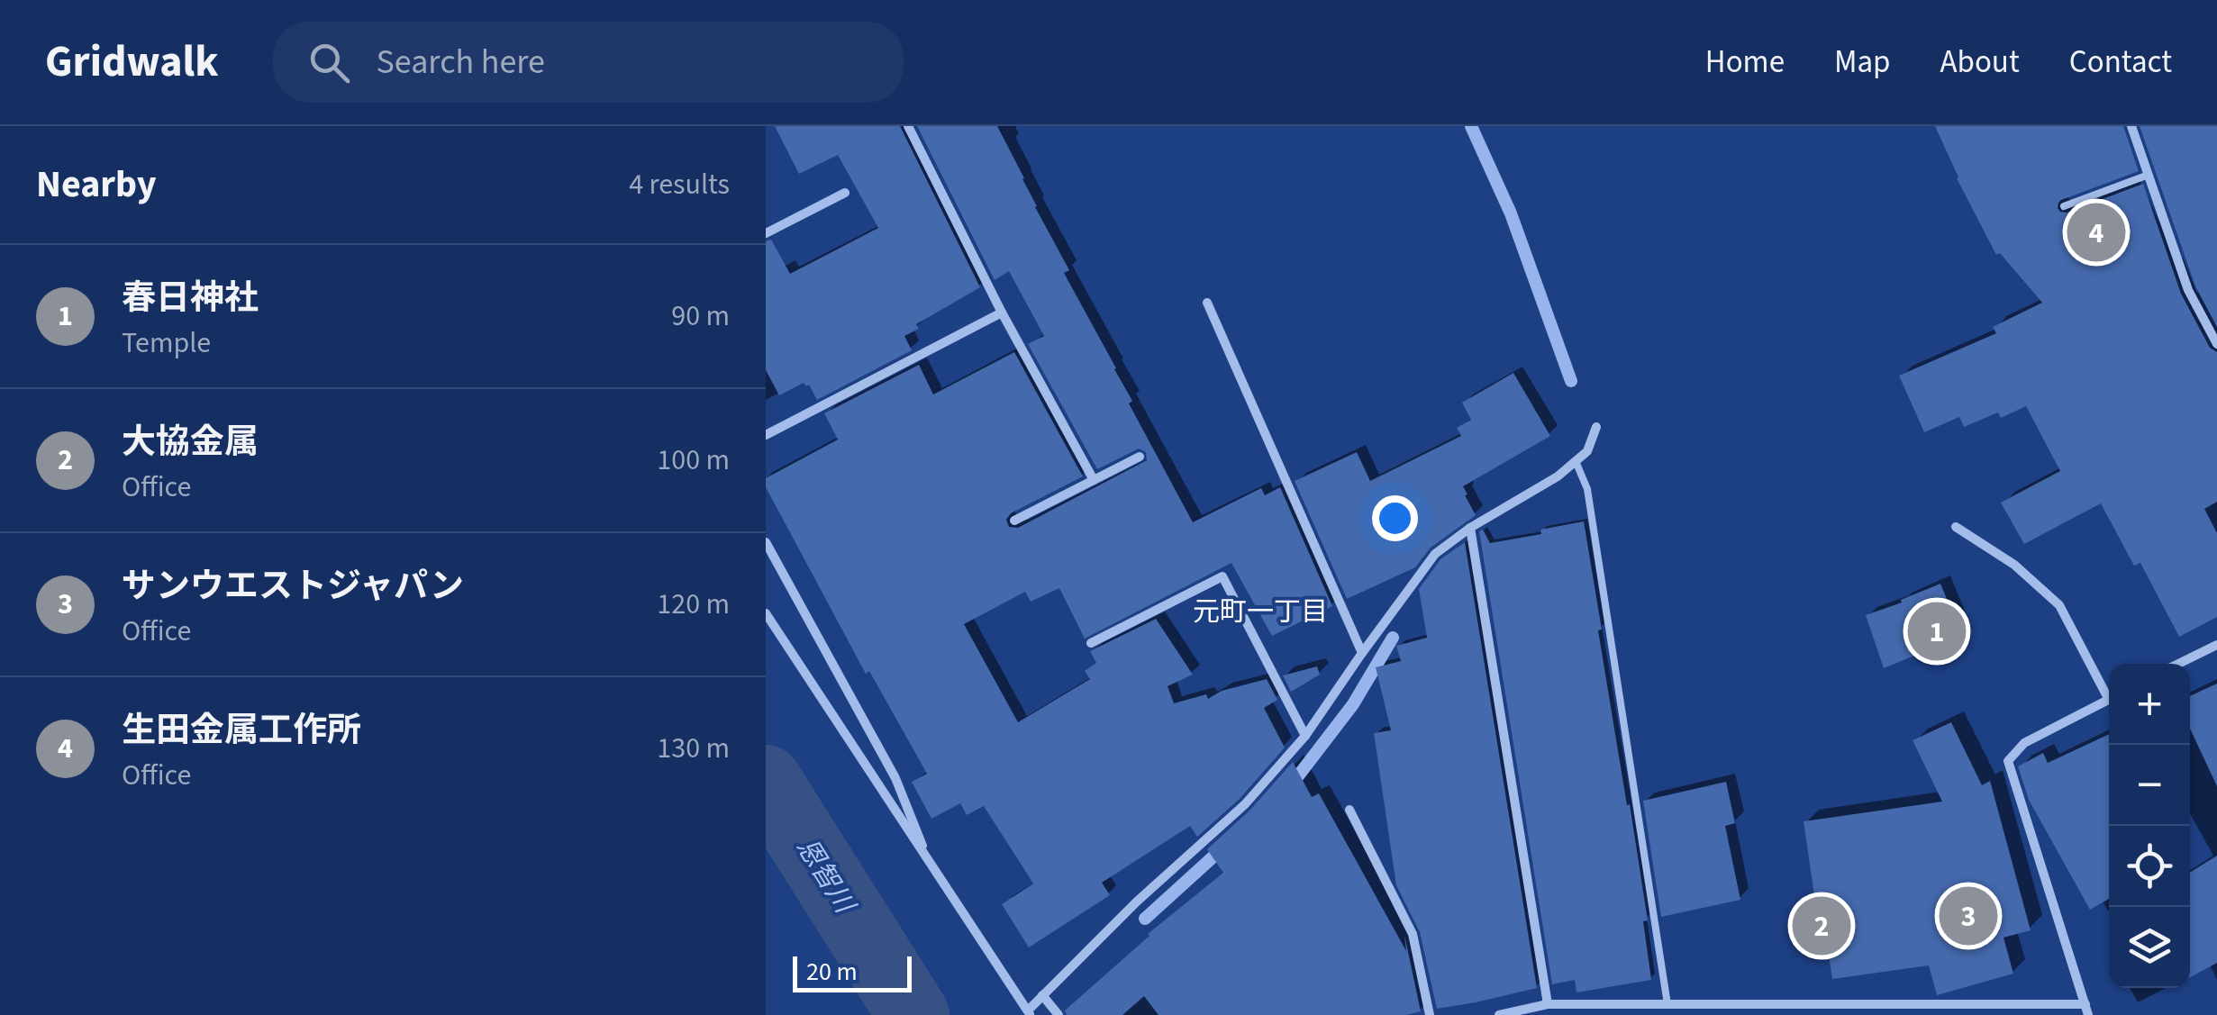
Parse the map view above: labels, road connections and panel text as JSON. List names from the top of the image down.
{
  "districts": ["元町一丁目"],
  "water": ["恩智川"],
  "scale_bar": "20 m",
  "page": {
    "header": "Gridwalk",
    "search": "Search here",
    "nav": [
      "Home",
      "Map",
      "About",
      "Contact"
    ],
    "heading": ["Nearby", "4 results"],
    "pins": [
      "4",
      "1",
      "3",
      "2"
    ],
    "list": [
      {
        "mark": "1",
        "name": "春日神社",
        "note": "Temple",
        "value": "90 m"
      },
      {
        "mark": "2",
        "name": "大協金属",
        "note": "Office",
        "value": "100 m"
      },
      {
        "mark": "3",
        "name": "サンウエストジャパン",
        "note": "Office",
        "value": "120 m"
      },
      {
        "mark": "4",
        "name": "生田金属工作所",
        "note": "Office",
        "value": "130 m"
      }
    ],
    "map_buttons": ["+", "−"],
    "scale": "20 m"
  }
}
